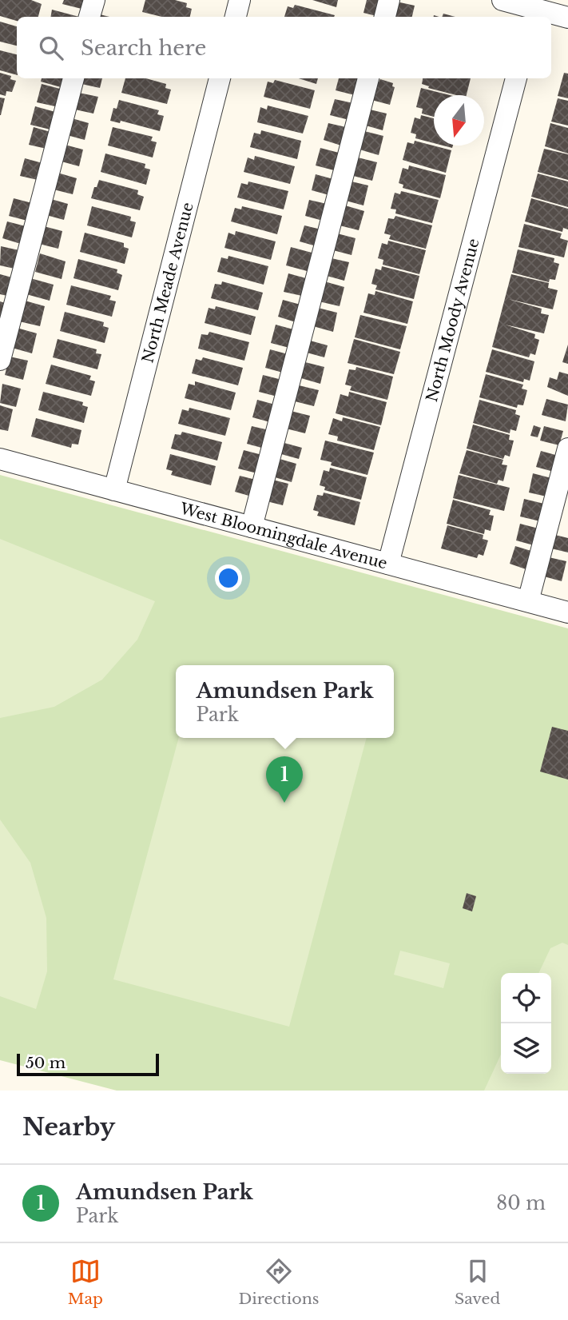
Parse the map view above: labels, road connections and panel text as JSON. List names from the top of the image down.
{
  "streets": {
    "street": ["North Meade Avenue", "North Moody Avenue", "West Bloomingdale Avenue"]
  },
  "crossings": [
    ["North Meade Avenue", "West Bloomingdale Avenue"],
    ["North Moody Avenue", "West Bloomingdale Avenue"]
  ],
  "scale_bar": "50 m",
  "north": "bottom",
  "page": {
    "search": "Search here",
    "popup": ["Amundsen Park", "Park"],
    "pins": "1",
    "scale": "50 m",
    "heading": "Nearby",
    "list": [
      {
        "mark": "1",
        "name": "Amundsen Park",
        "note": "Park",
        "value": "80 m"
      }
    ],
    "nav": ["Map", "Directions", "Saved"]
  }
}
